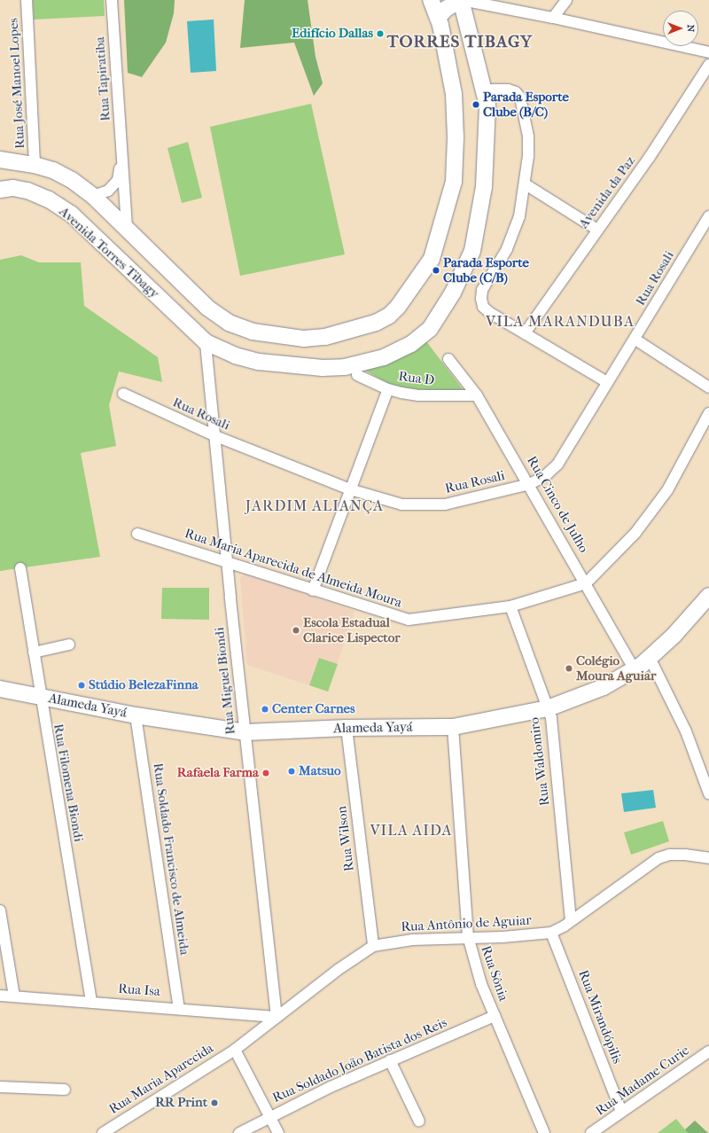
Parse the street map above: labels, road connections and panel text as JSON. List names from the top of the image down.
{
  "streets": {
    "main road": ["Avenida Torres Tibagy", "Alameda Yayá"],
    "street": [
      "Rua Tapiratiba",
      "Rua José Manoel Lopes",
      "Avenida da Paz",
      "Rua Rosali",
      "Rua D",
      "Rua Cinco de Julho",
      "Rua Maria Aparecida de Almeida Moura",
      "Rua Miguel Biondi",
      "Rua Waldomiro",
      "Rua Filomena Biondi",
      "Rua Wilson",
      "Rua Soldado Francisco de Almeida",
      "Rua Antônio de Aguiar",
      "Rua Sônia",
      "Rua Isa",
      "Rua Mirandópilis",
      "Rua Soldado João Batista dos Reis",
      "Rua Maria Aparecida",
      "Rua Madame Curie"
    ]
  },
  "crossings": [
    ["Avenida Torres Tibagy", "Rua Miguel Biondi"],
    ["Rua Rosali", "Rua Cinco de Julho"],
    ["Rua Rosali", "Rua Miguel Biondi"],
    ["Rua D", "Rua Cinco de Julho"],
    ["Rua Cinco de Julho", "Rua Maria Aparecida de Almeida Moura"],
    ["Rua Cinco de Julho", "Alameda Yayá"],
    ["Rua Maria Aparecida de Almeida Moura", "Rua Miguel Biondi"],
    ["Rua Maria Aparecida de Almeida Moura", "Rua Waldomiro"],
    ["Rua Miguel Biondi", "Alameda Yayá"],
    ["Rua Miguel Biondi", "Rua Antônio de Aguiar"],
    ["Rua Miguel Biondi", "Rua Isa"],
    ["Alameda Yayá", "Rua Waldomiro"],
    ["Alameda Yayá", "Rua Filomena Biondi"],
    ["Alameda Yayá", "Rua Wilson"],
    ["Alameda Yayá", "Rua Soldado Francisco de Almeida"],
    ["Alameda Yayá", "Rua Sônia"],
    ["Rua Waldomiro", "Rua Antônio de Aguiar"],
    ["Rua Filomena Biondi", "Rua Isa"],
    ["Rua Wilson", "Rua Antônio de Aguiar"],
    ["Rua Soldado Francisco de Almeida", "Rua Isa"],
    ["Rua Antônio de Aguiar", "Rua Sônia"],
    ["Rua Antônio de Aguiar", "Rua Isa"],
    ["Rua Antônio de Aguiar", "Rua Mirandópilis"],
    ["Rua Antônio de Aguiar", "Rua Maria Aparecida"],
    ["Rua Sônia", "Rua Soldado João Batista dos Reis"],
    ["Rua Mirandópilis", "Rua Madame Curie"]
  ],
  "districts": [
    "TORRES TIBAGY",
    "VILA MARANDUBA",
    "JARDIM ALIANÇA",
    "VILA AIDA"
  ],
  "places": [
    "Edifício Dallas",
    "Parada Esporte Clube (B/C)",
    "Parada Esporte Clube (C/B)",
    "Escola Estadual Clarice Lispector",
    "Colégio Moura Aguiar",
    "Stúdio BelezaFinna",
    "Center Carnes",
    "Matsuo",
    "Rafaela Farma",
    "RR Print"
  ],
  "north": "right"
}
